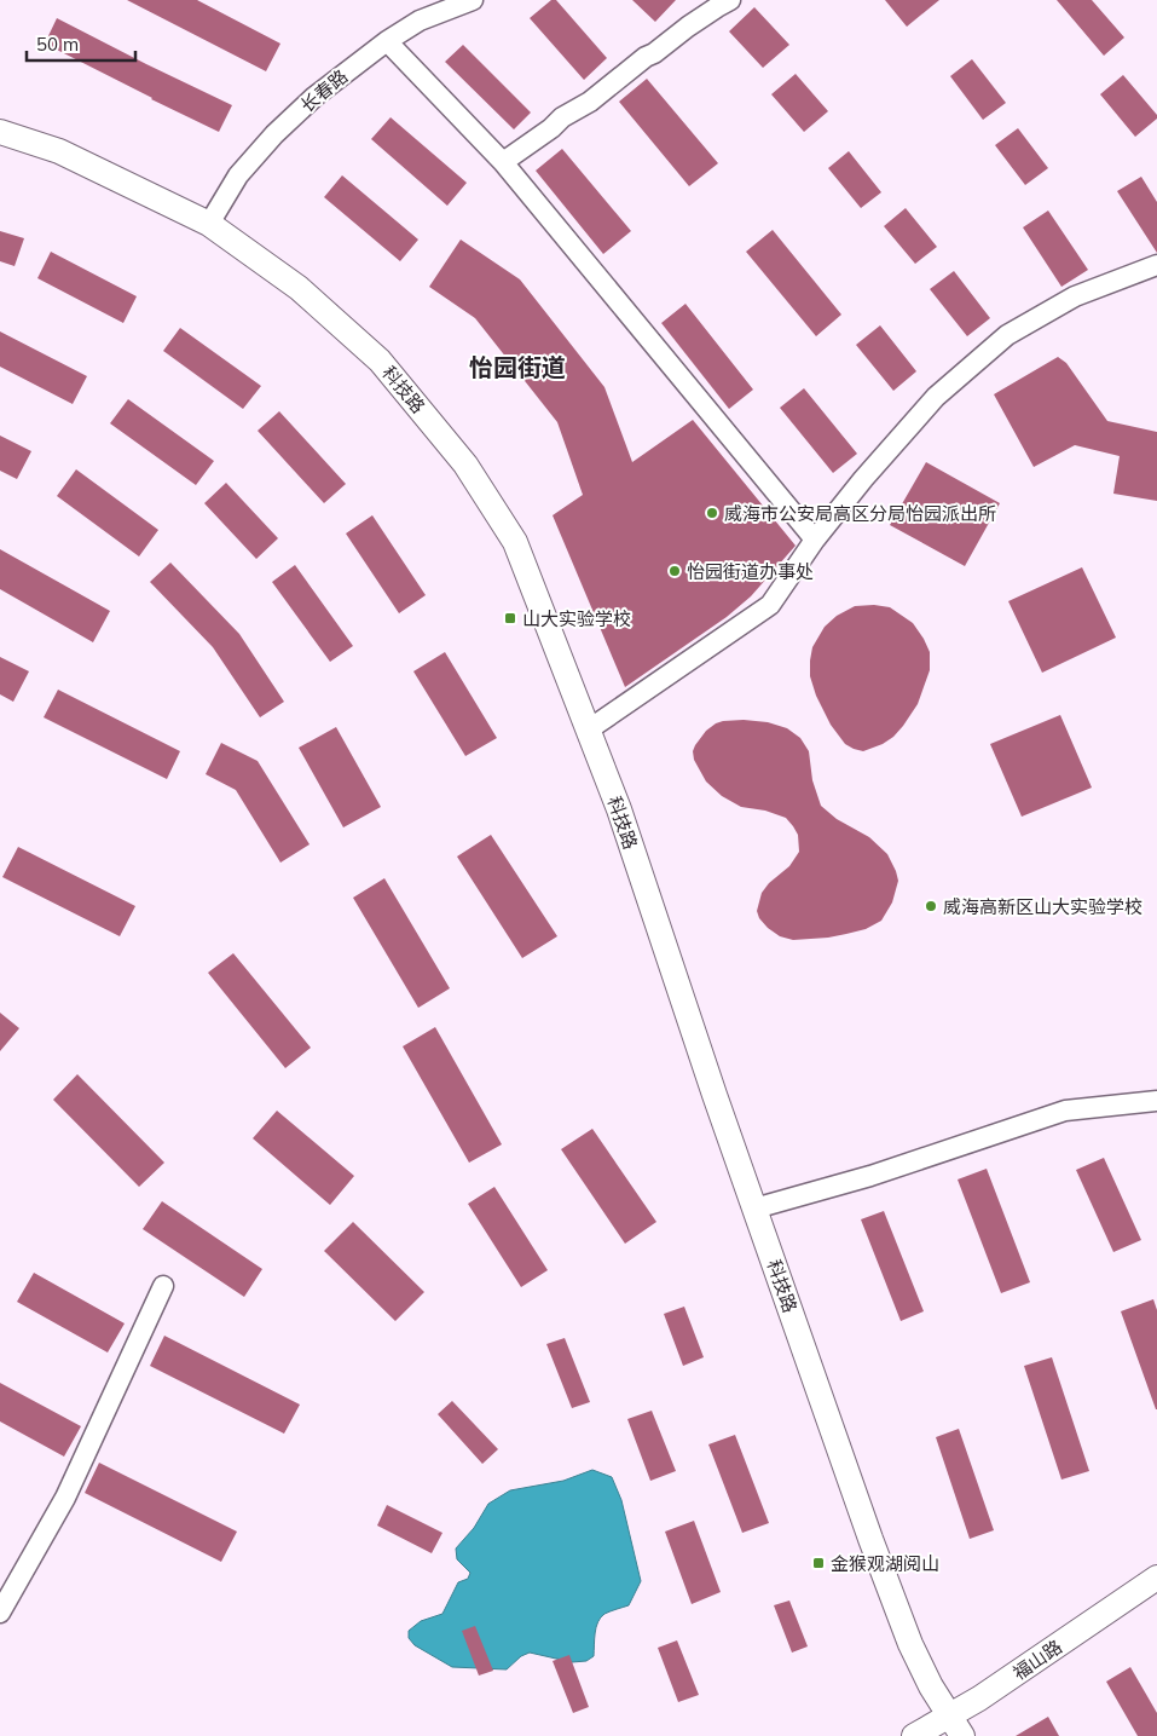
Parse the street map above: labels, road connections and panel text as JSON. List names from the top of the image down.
{
  "streets": {
    "main road": ["科技路", "福山路"],
    "street": ["长春路"]
  },
  "crossings": [
    ["长春路", "科技路"],
    ["科技路", "福山路"]
  ],
  "districts": ["怡园街道"],
  "places": {
    "other": ["威海市公安局高区分局怡园派出所", "怡园街道办事处", "威海高新区山大实验学校"],
    "transit": ["山大实验学校", "金猴观湖阅山"]
  },
  "scale_bar": "50 m"
}
